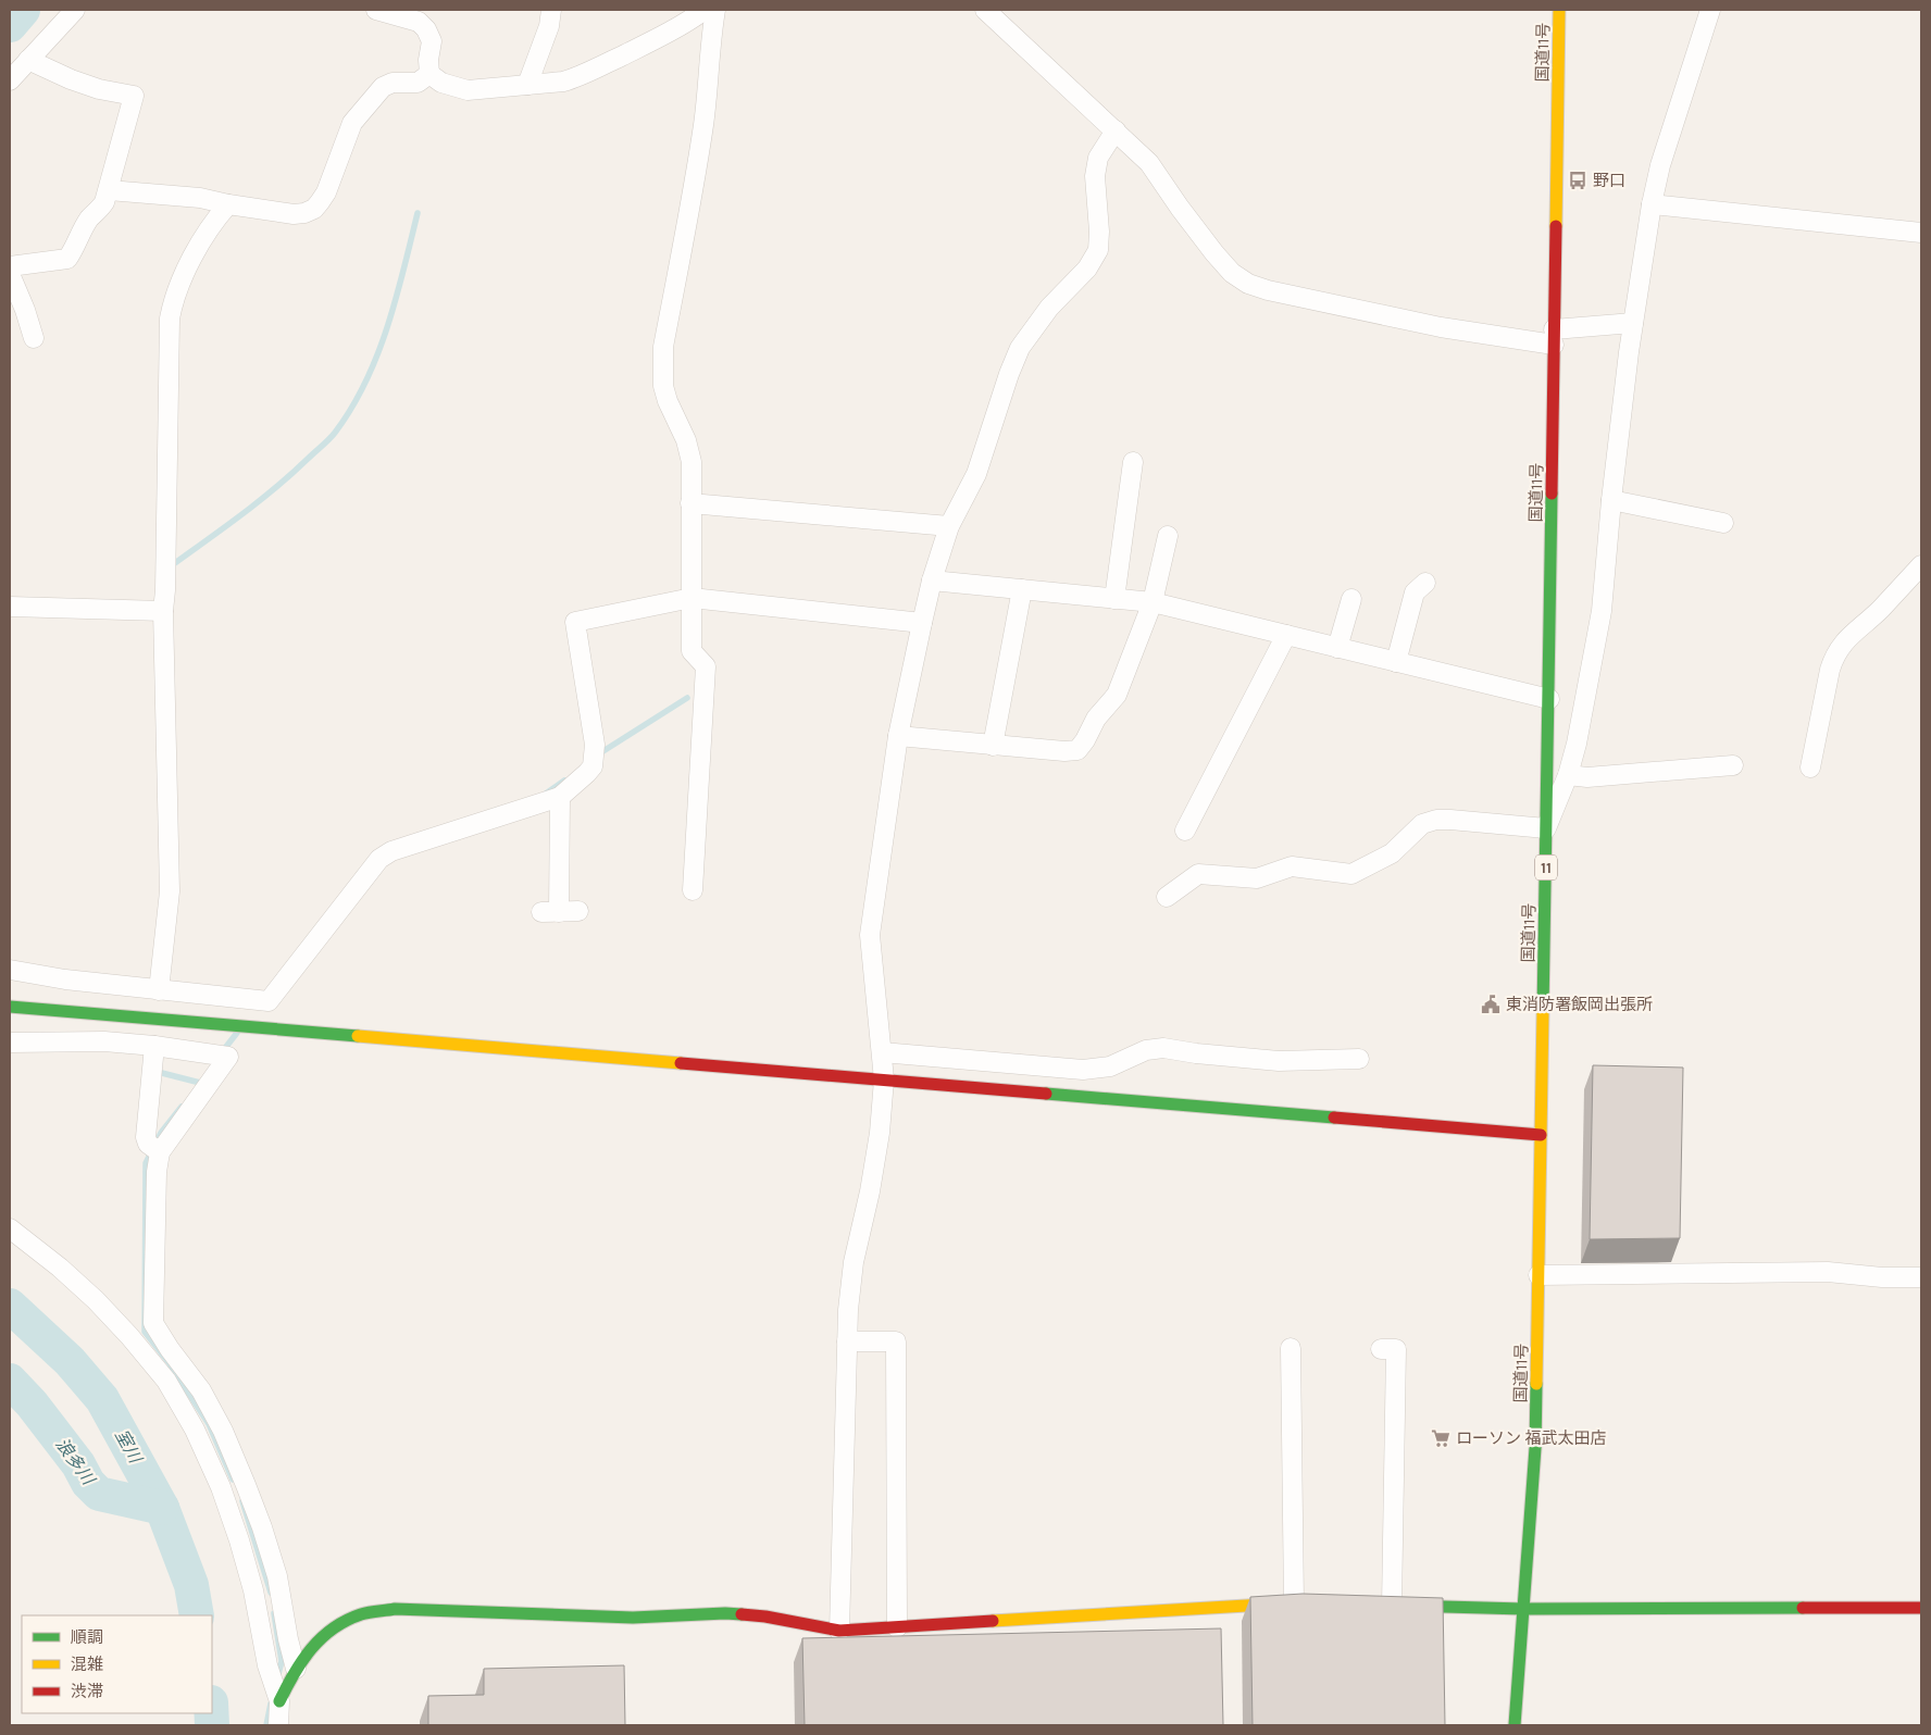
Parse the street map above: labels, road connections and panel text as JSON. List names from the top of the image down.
{
  "streets": {
    "main road": ["国道11号", "11"]
  },
  "water": ["室川", "浪多川"],
  "places": {
    "bus stop": ["野口"],
    "public building": ["東消防署飯岡出張所"],
    "supermarket": ["ローソン 福武太田店"]
  },
  "legend": ["順調", "混雑", "渋滞"]
}
